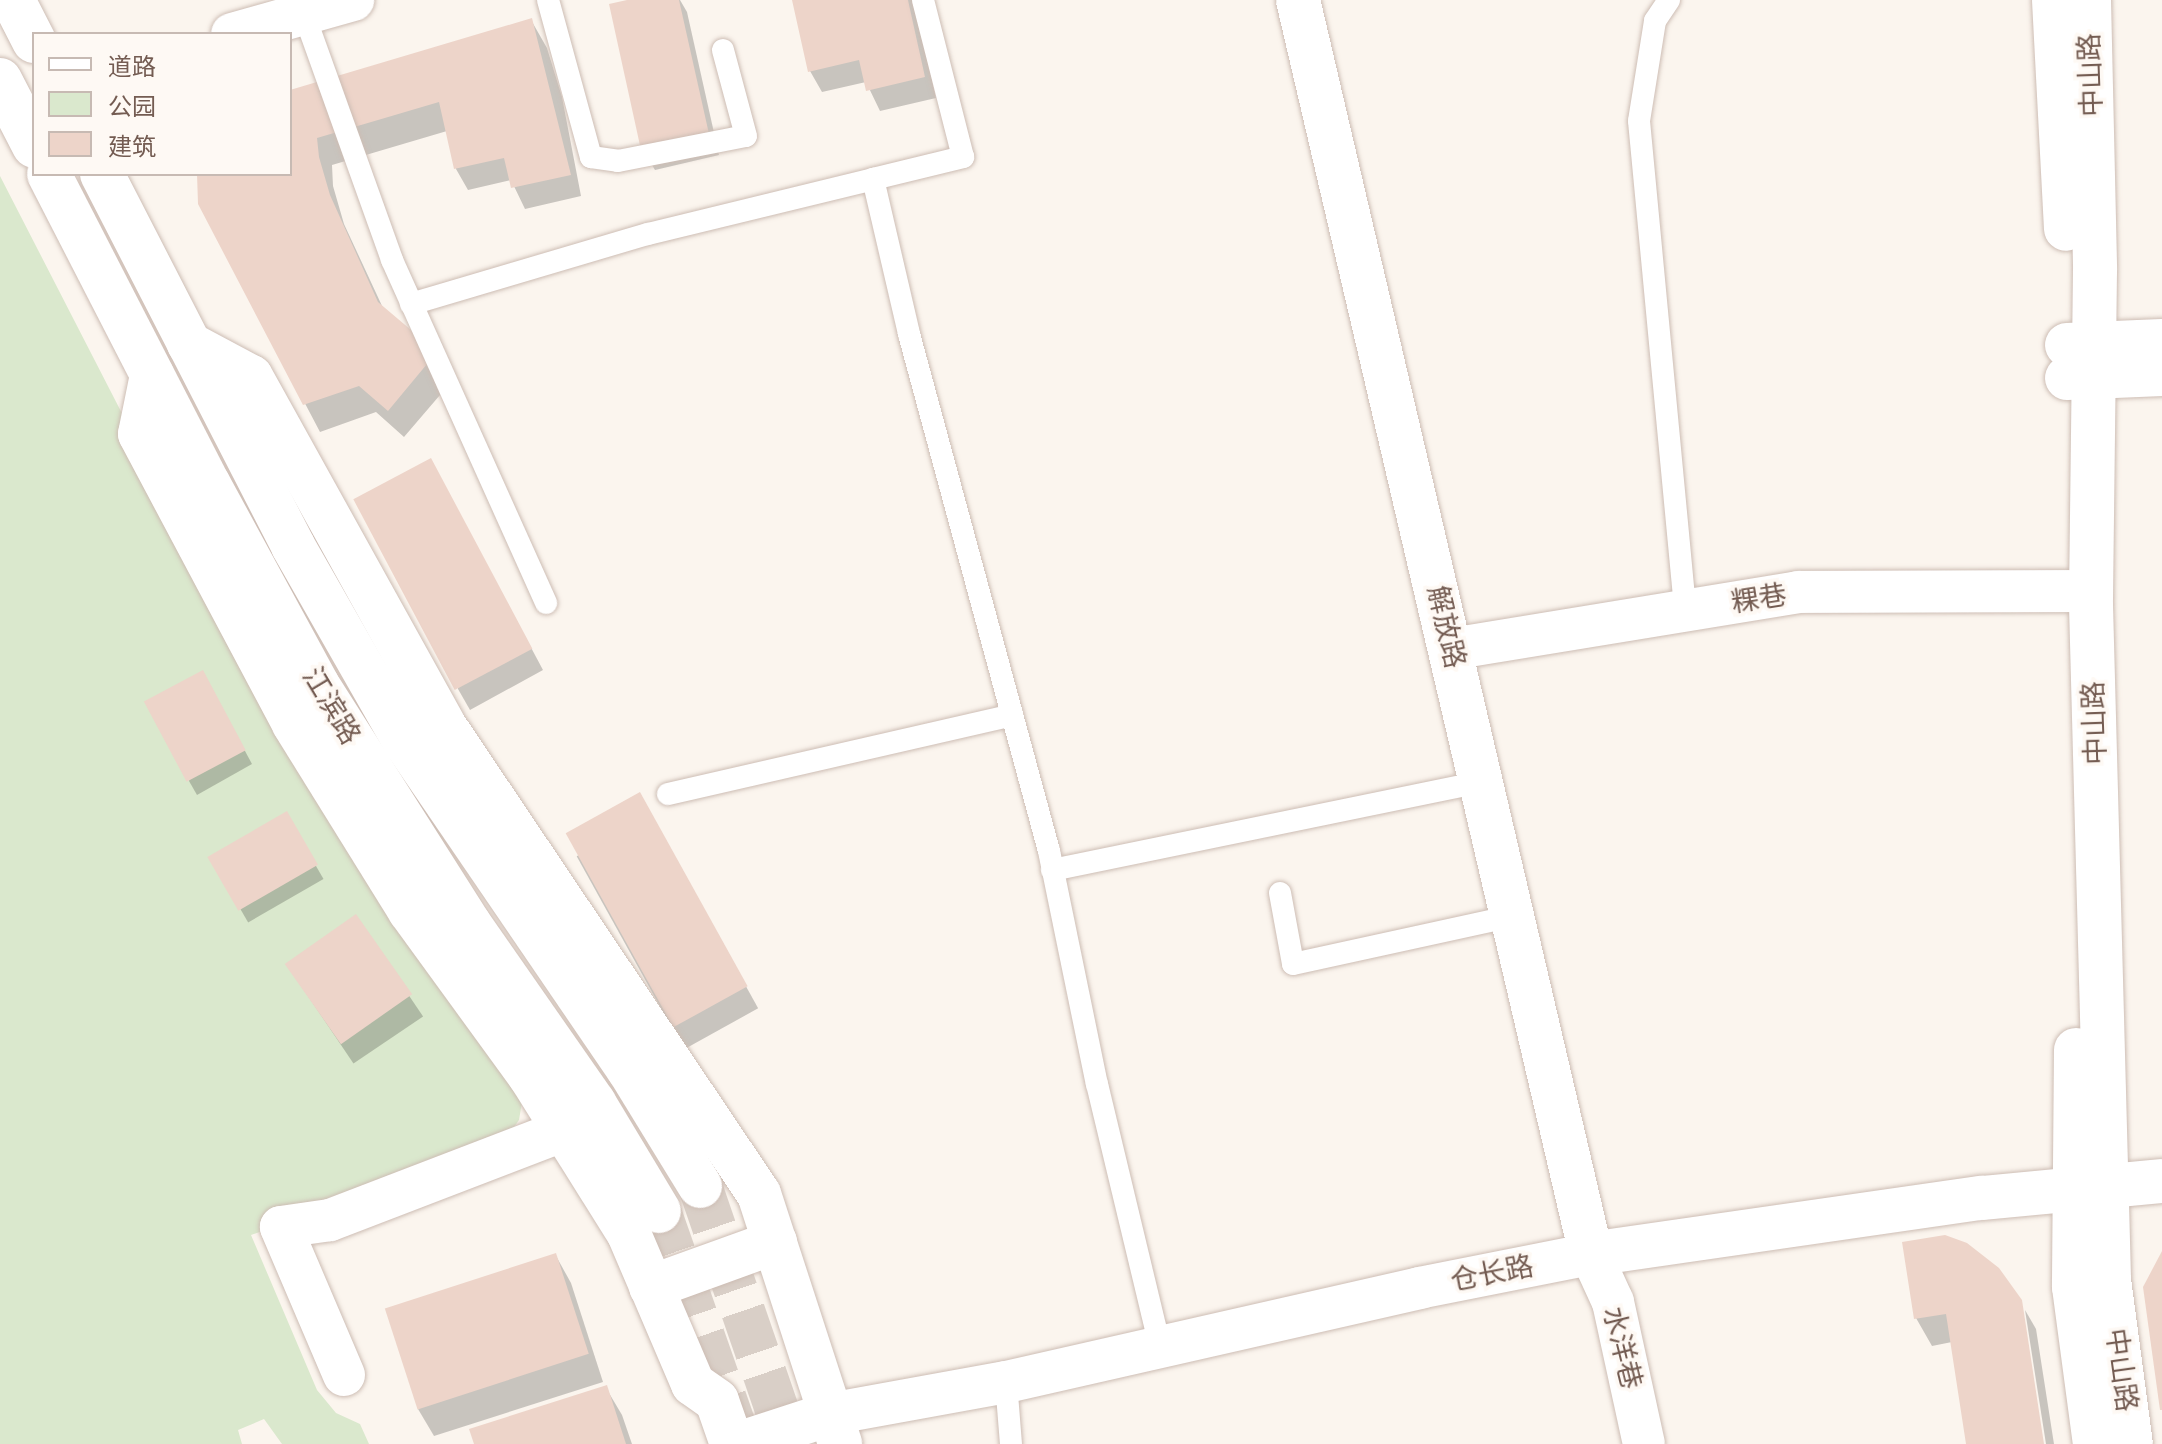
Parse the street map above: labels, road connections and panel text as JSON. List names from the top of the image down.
{
  "streets": {
    "main road": [
      "中山路",
      "解放路",
      "江滨路",
      "仓长路"
    ],
    "street": ["粿巷", "水洋巷"]
  },
  "crossings": [
    ["中山路", "粿巷"],
    ["中山路", "仓长路"],
    ["粿巷", "解放路"],
    ["解放路", "仓长路"],
    ["解放路", "水洋巷"],
    ["仓长路", "水洋巷"]
  ],
  "legend": ["道路", "公园", "建筑"]
}
